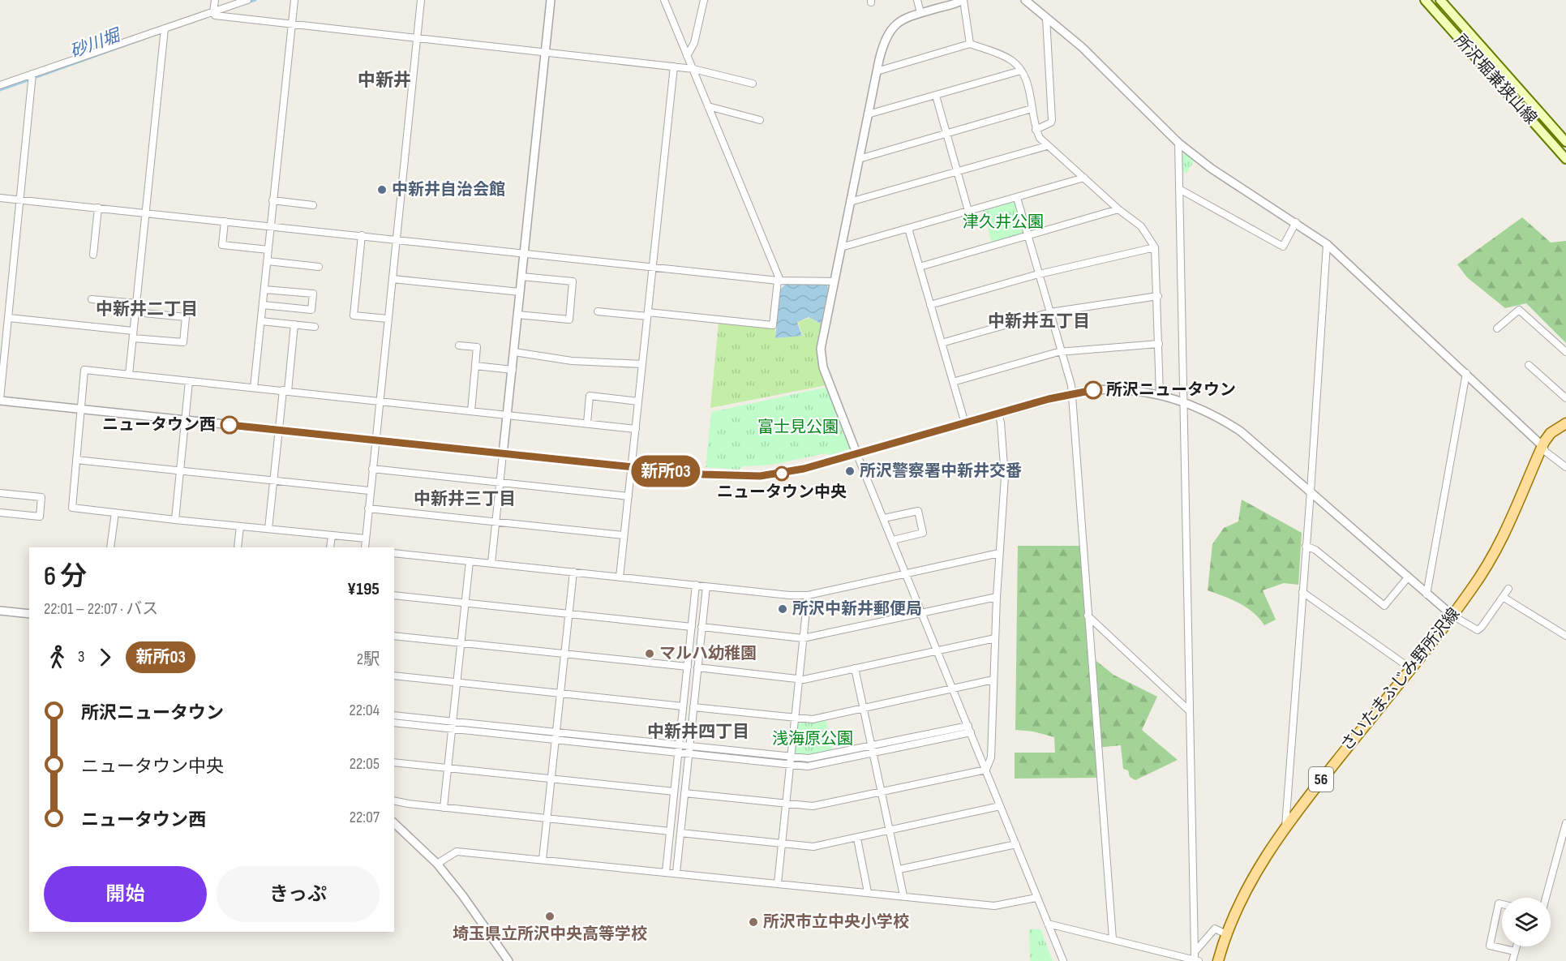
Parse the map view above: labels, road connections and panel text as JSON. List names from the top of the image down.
{
  "streets": {
    "main road": ["所沢堀兼狭山線", "さいたまふじみ野所沢線", "56"]
  },
  "districts": [
    "中新井",
    "中新井二丁目",
    "中新井五丁目",
    "中新井三丁目",
    "中新井四丁目"
  ],
  "water": ["砂川堀"],
  "parks": ["津久井公園", "富士見公園", "浅海原公園"],
  "places": [
    "中新井自治会館",
    "所沢ニュータウン",
    "ニュータウン西",
    "所沢警察署中新井交番",
    "ニュータウン中央",
    "所沢中新井郵便局",
    "マルハ幼稚園",
    "埼玉県立所沢中央高等学校",
    "所沢市立中央小学校"
  ],
  "lines": ["bus line 新所03"],
  "page": {
    "on_map": "新所03",
    "heading": ["6 分", "22:01 – 22:07 · バス", "¥195"],
    "legs": ["3", "新所03", "2駅"],
    "list": [
      {
        "name": "所沢ニュータウン",
        "value": "22:04"
      },
      {
        "name": "ニュータウン中央",
        "value": "22:05"
      },
      {
        "name": "ニュータウン西",
        "value": "22:07"
      }
    ],
    "buttons": ["開始", "きっぷ"]
  }
}
